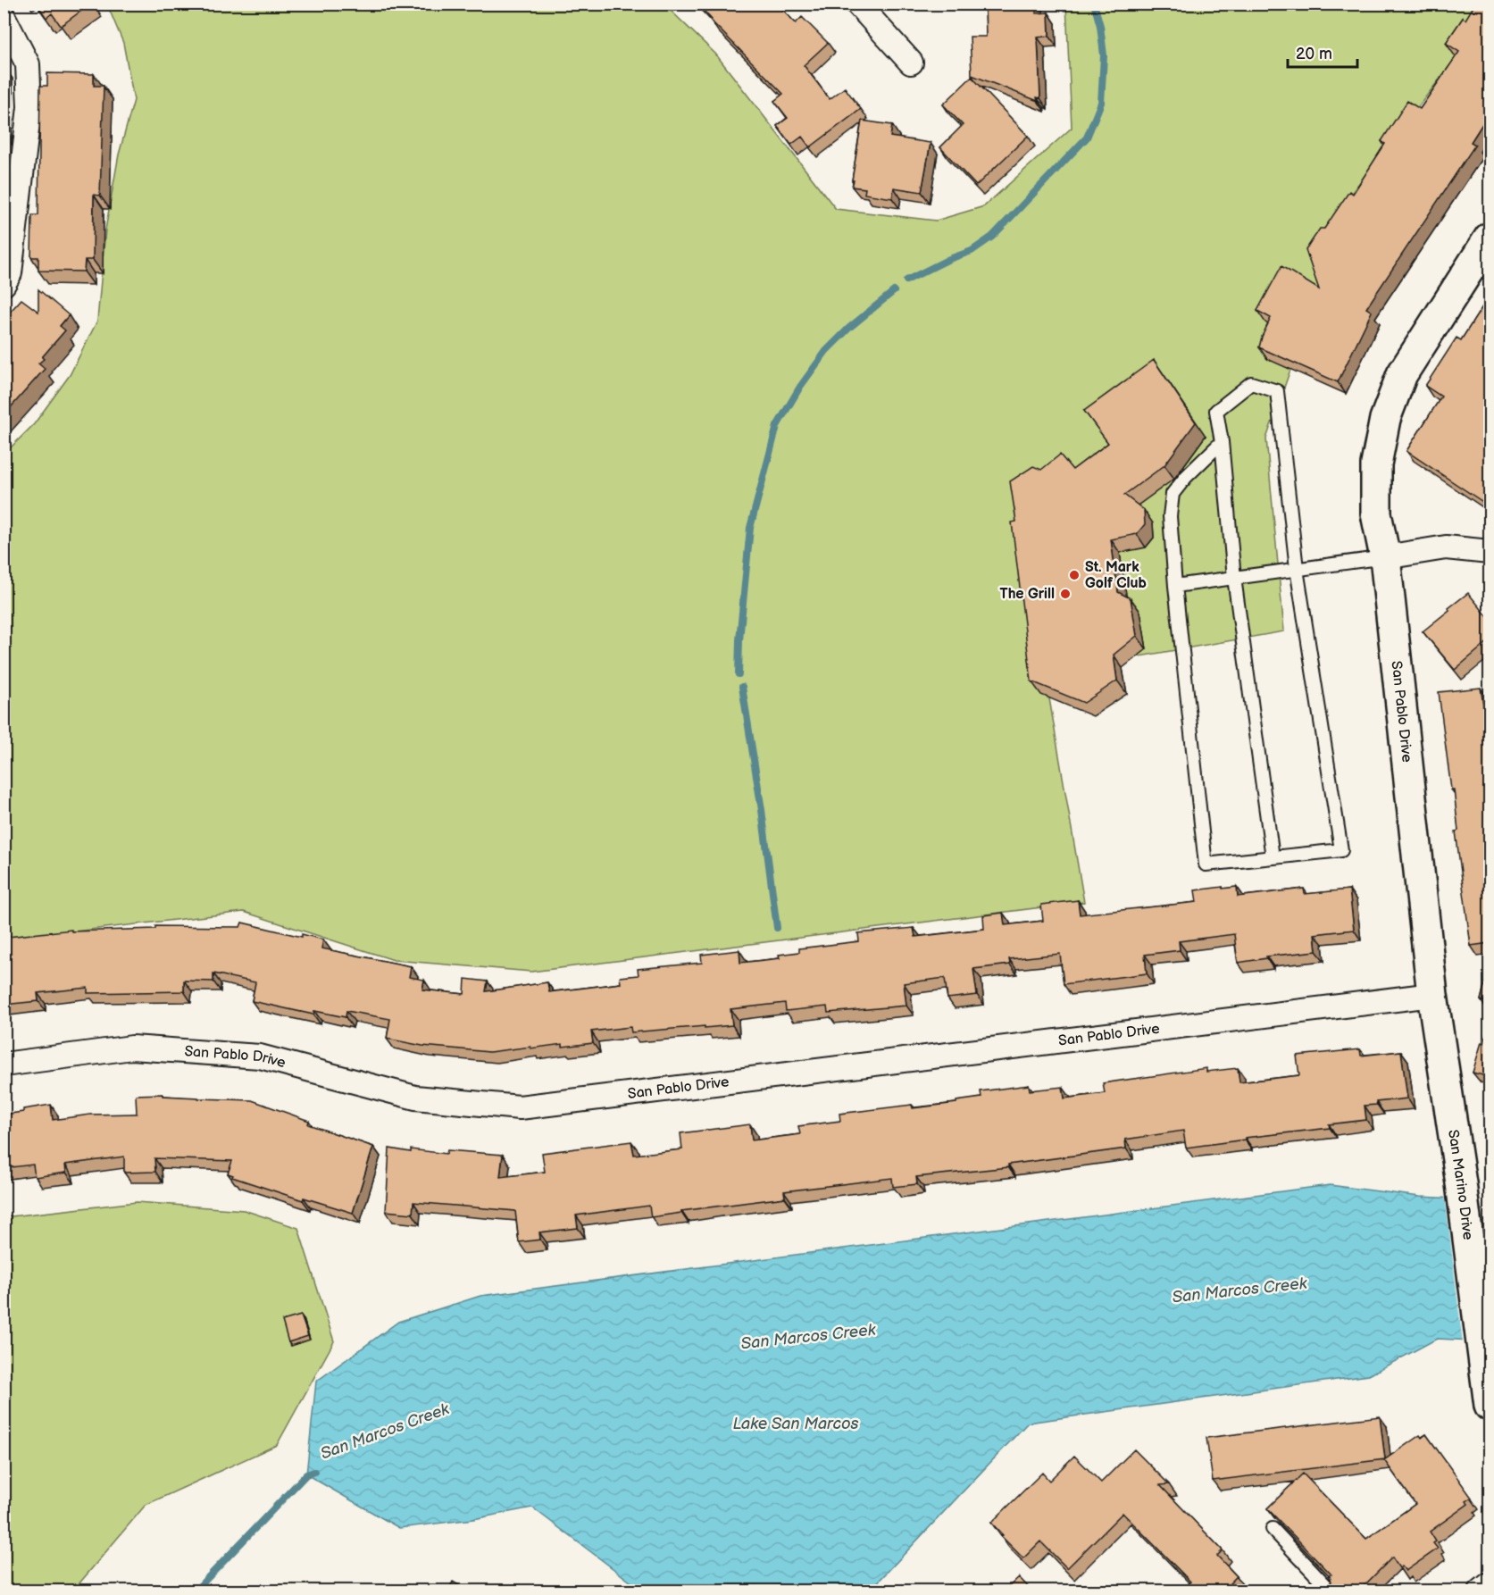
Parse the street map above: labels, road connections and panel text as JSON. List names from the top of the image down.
{
  "streets": {
    "street": ["San Pablo Drive", "San Marino Drive"]
  },
  "crossings": [
    ["San Pablo Drive", "San Marino Drive"]
  ],
  "water": ["San Marcos Creek", "Lake San Marcos"],
  "places": ["St. Mark Golf Club", "The Grill"],
  "scale_bar": "20 m"
}
